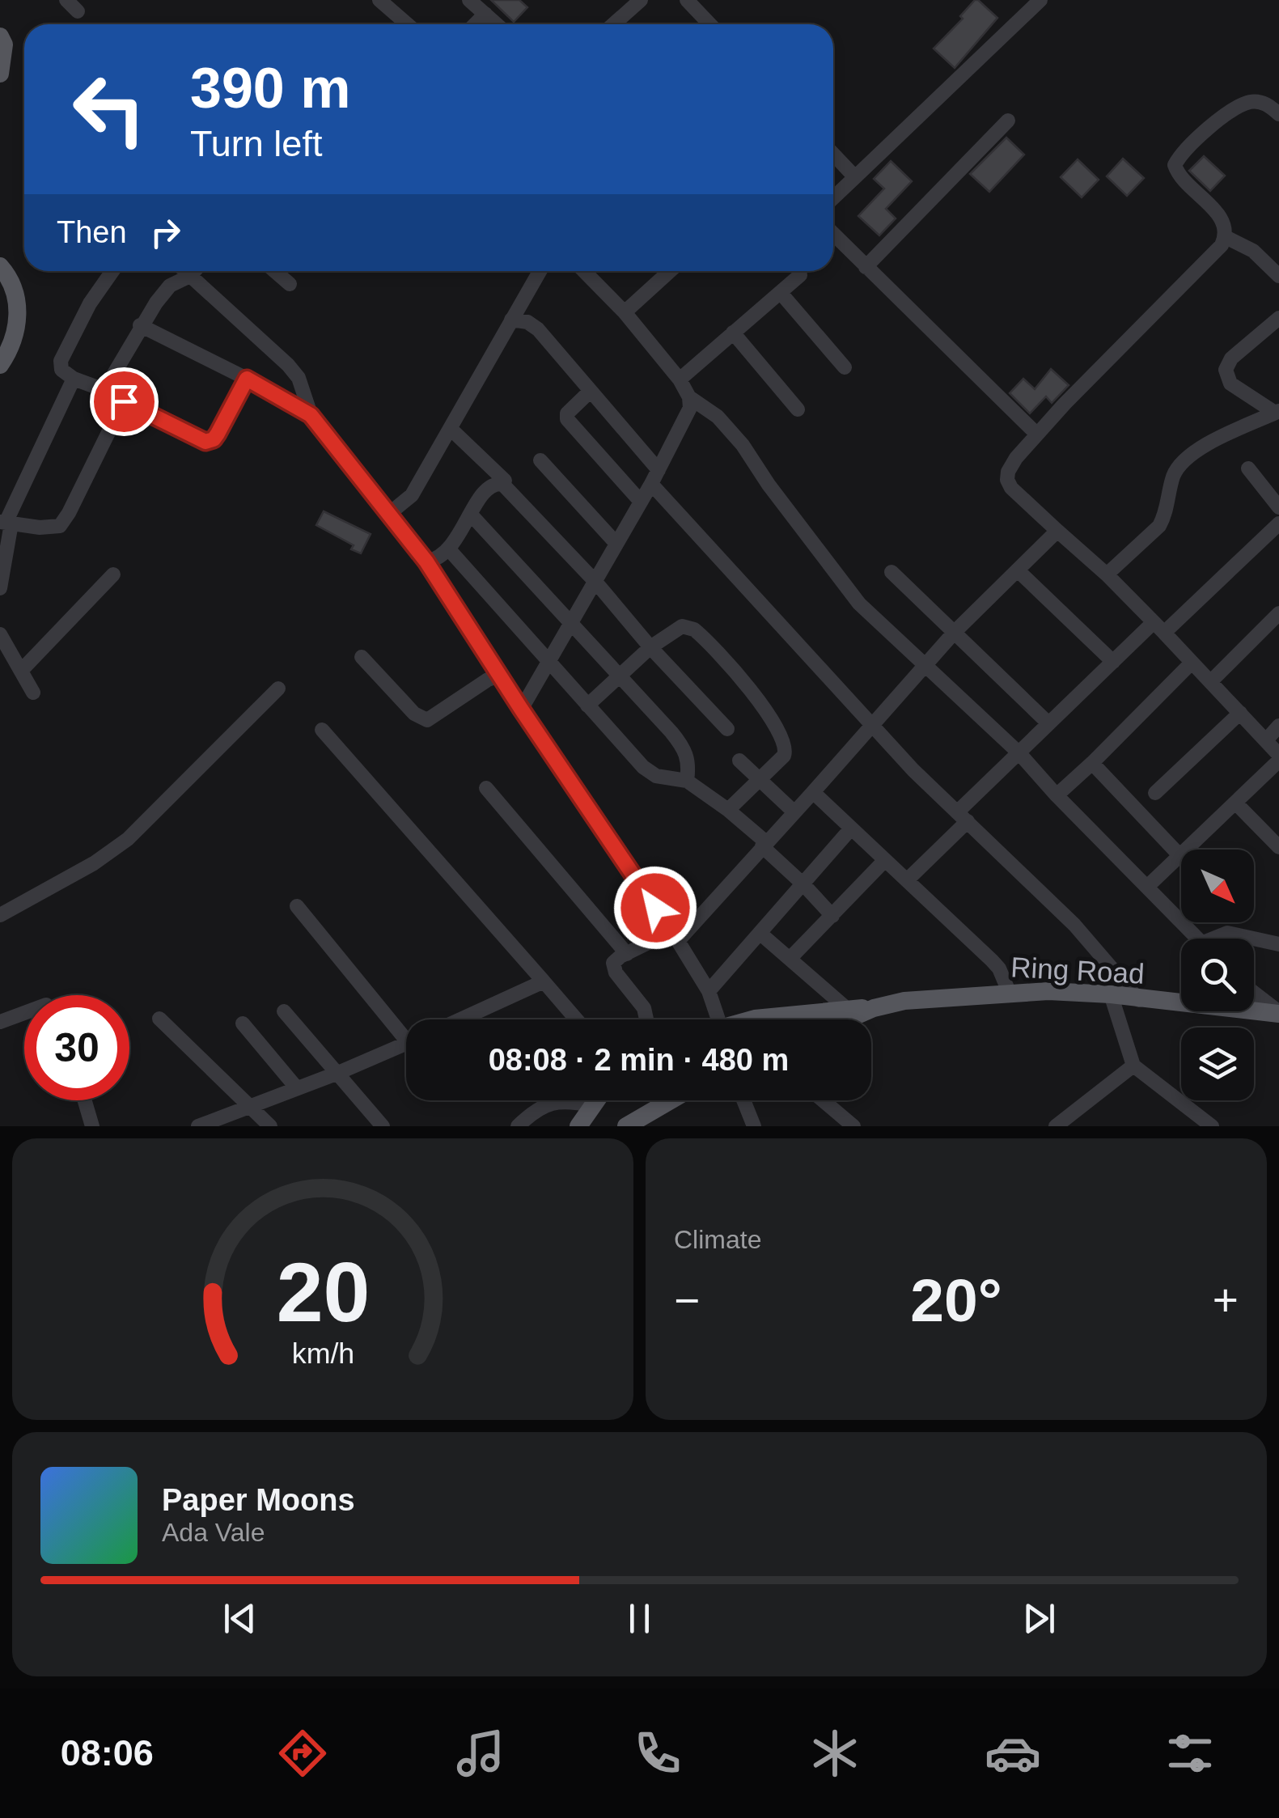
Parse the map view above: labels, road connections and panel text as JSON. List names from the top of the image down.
{
  "streets": {
    "main road": ["Ring Road"]
  },
  "north": "bottom right",
  "page": {
    "turn": ["390 m", "Turn left"],
    "then": "Then",
    "limit": "30",
    "trip": "08:08 · 2 min · 480 m",
    "tile": "Climate",
    "heat": ["−", "20°", "+"],
    "song": ["Paper Moons", "Ada Vale"],
    "tabs": "08:06",
    "gauge": ["20", "km/h"]
  }
}
